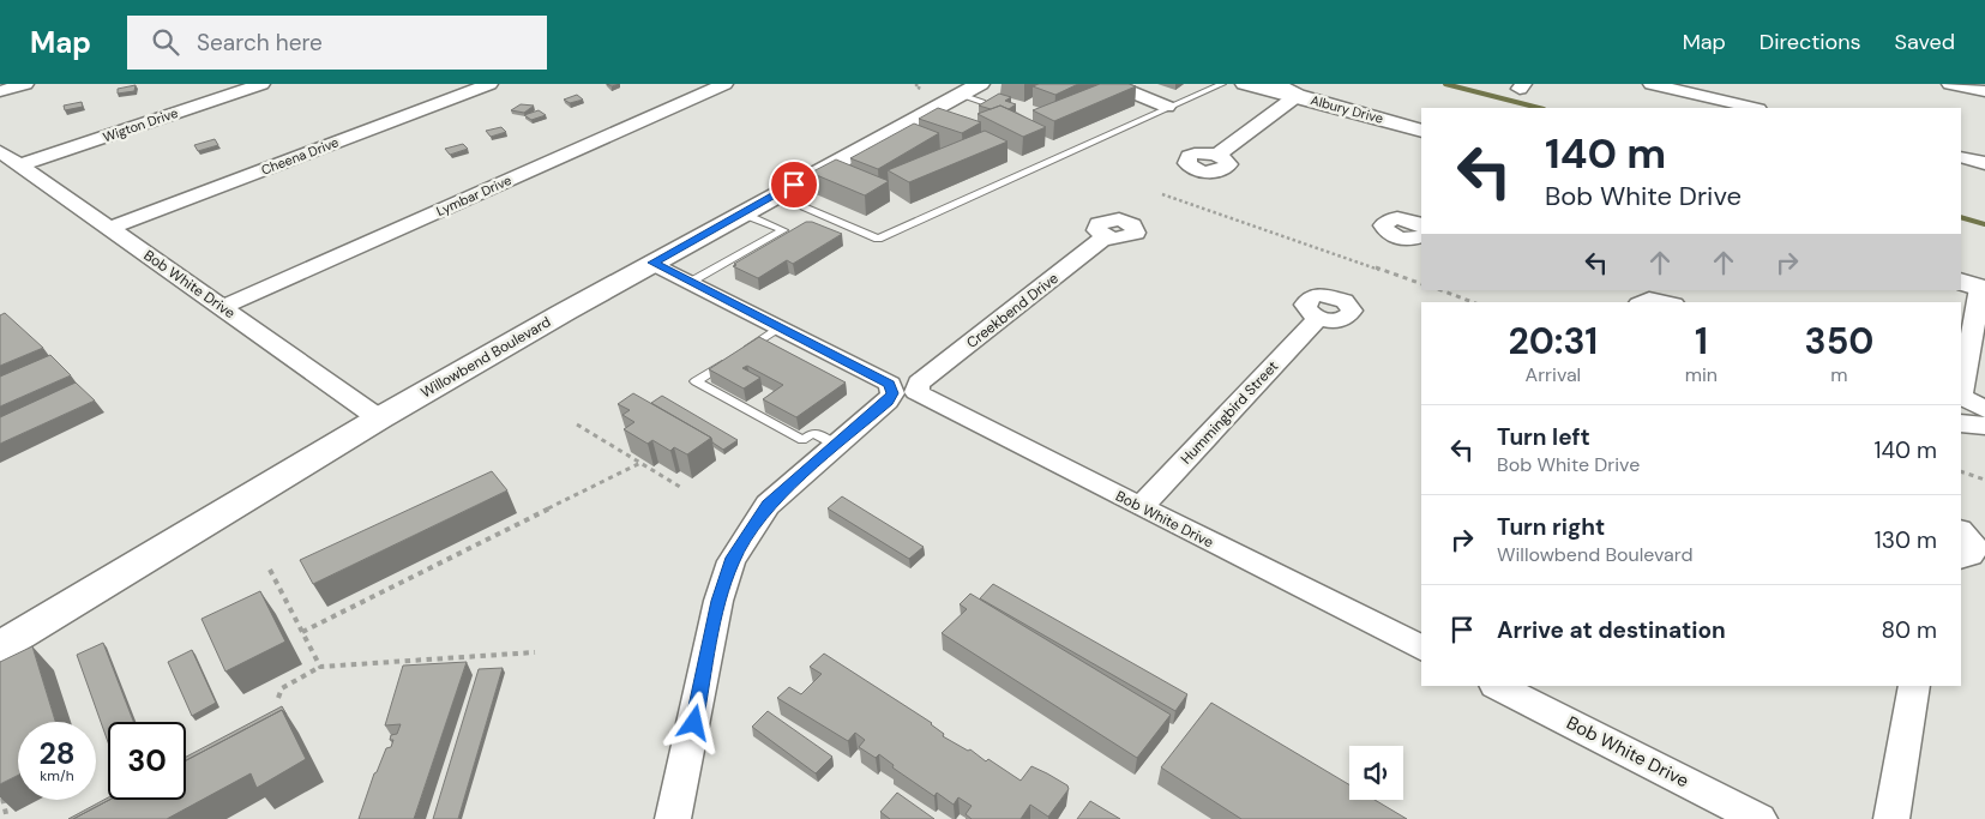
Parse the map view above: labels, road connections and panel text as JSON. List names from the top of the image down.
{
  "streets": {
    "street": [
      "Albury Drive",
      "Wigton Drive",
      "Cheena Drive",
      "Lymbar Drive",
      "Bob White Drive",
      "Creekbend Drive",
      "Willowbend Boulevard",
      "Hummingbird Street"
    ]
  },
  "crossings": [
    ["Wigton Drive", "Bob White Drive"],
    ["Cheena Drive", "Bob White Drive"],
    ["Lymbar Drive", "Bob White Drive"],
    ["Bob White Drive", "Creekbend Drive"],
    ["Bob White Drive", "Willowbend Boulevard"],
    ["Bob White Drive", "Hummingbird Street"]
  ],
  "page": {
    "header": "Map",
    "search": "Search here",
    "nav": ["Map", "Directions", "Saved"],
    "turn": ["140 m", "Bob White Drive"],
    "eta": [
      "20:31",
      "Arrival",
      "1",
      "min",
      "350",
      "m"
    ],
    "list": [
      {
        "name": "Turn left",
        "note": "Bob White Drive",
        "value": "140 m"
      },
      {
        "name": "Turn right",
        "note": "Willowbend Boulevard",
        "value": "130 m"
      },
      {
        "name": "Arrive at destination",
        "value": "80 m"
      }
    ],
    "speed": "28 km/h",
    "limit": "30"
  }
}
